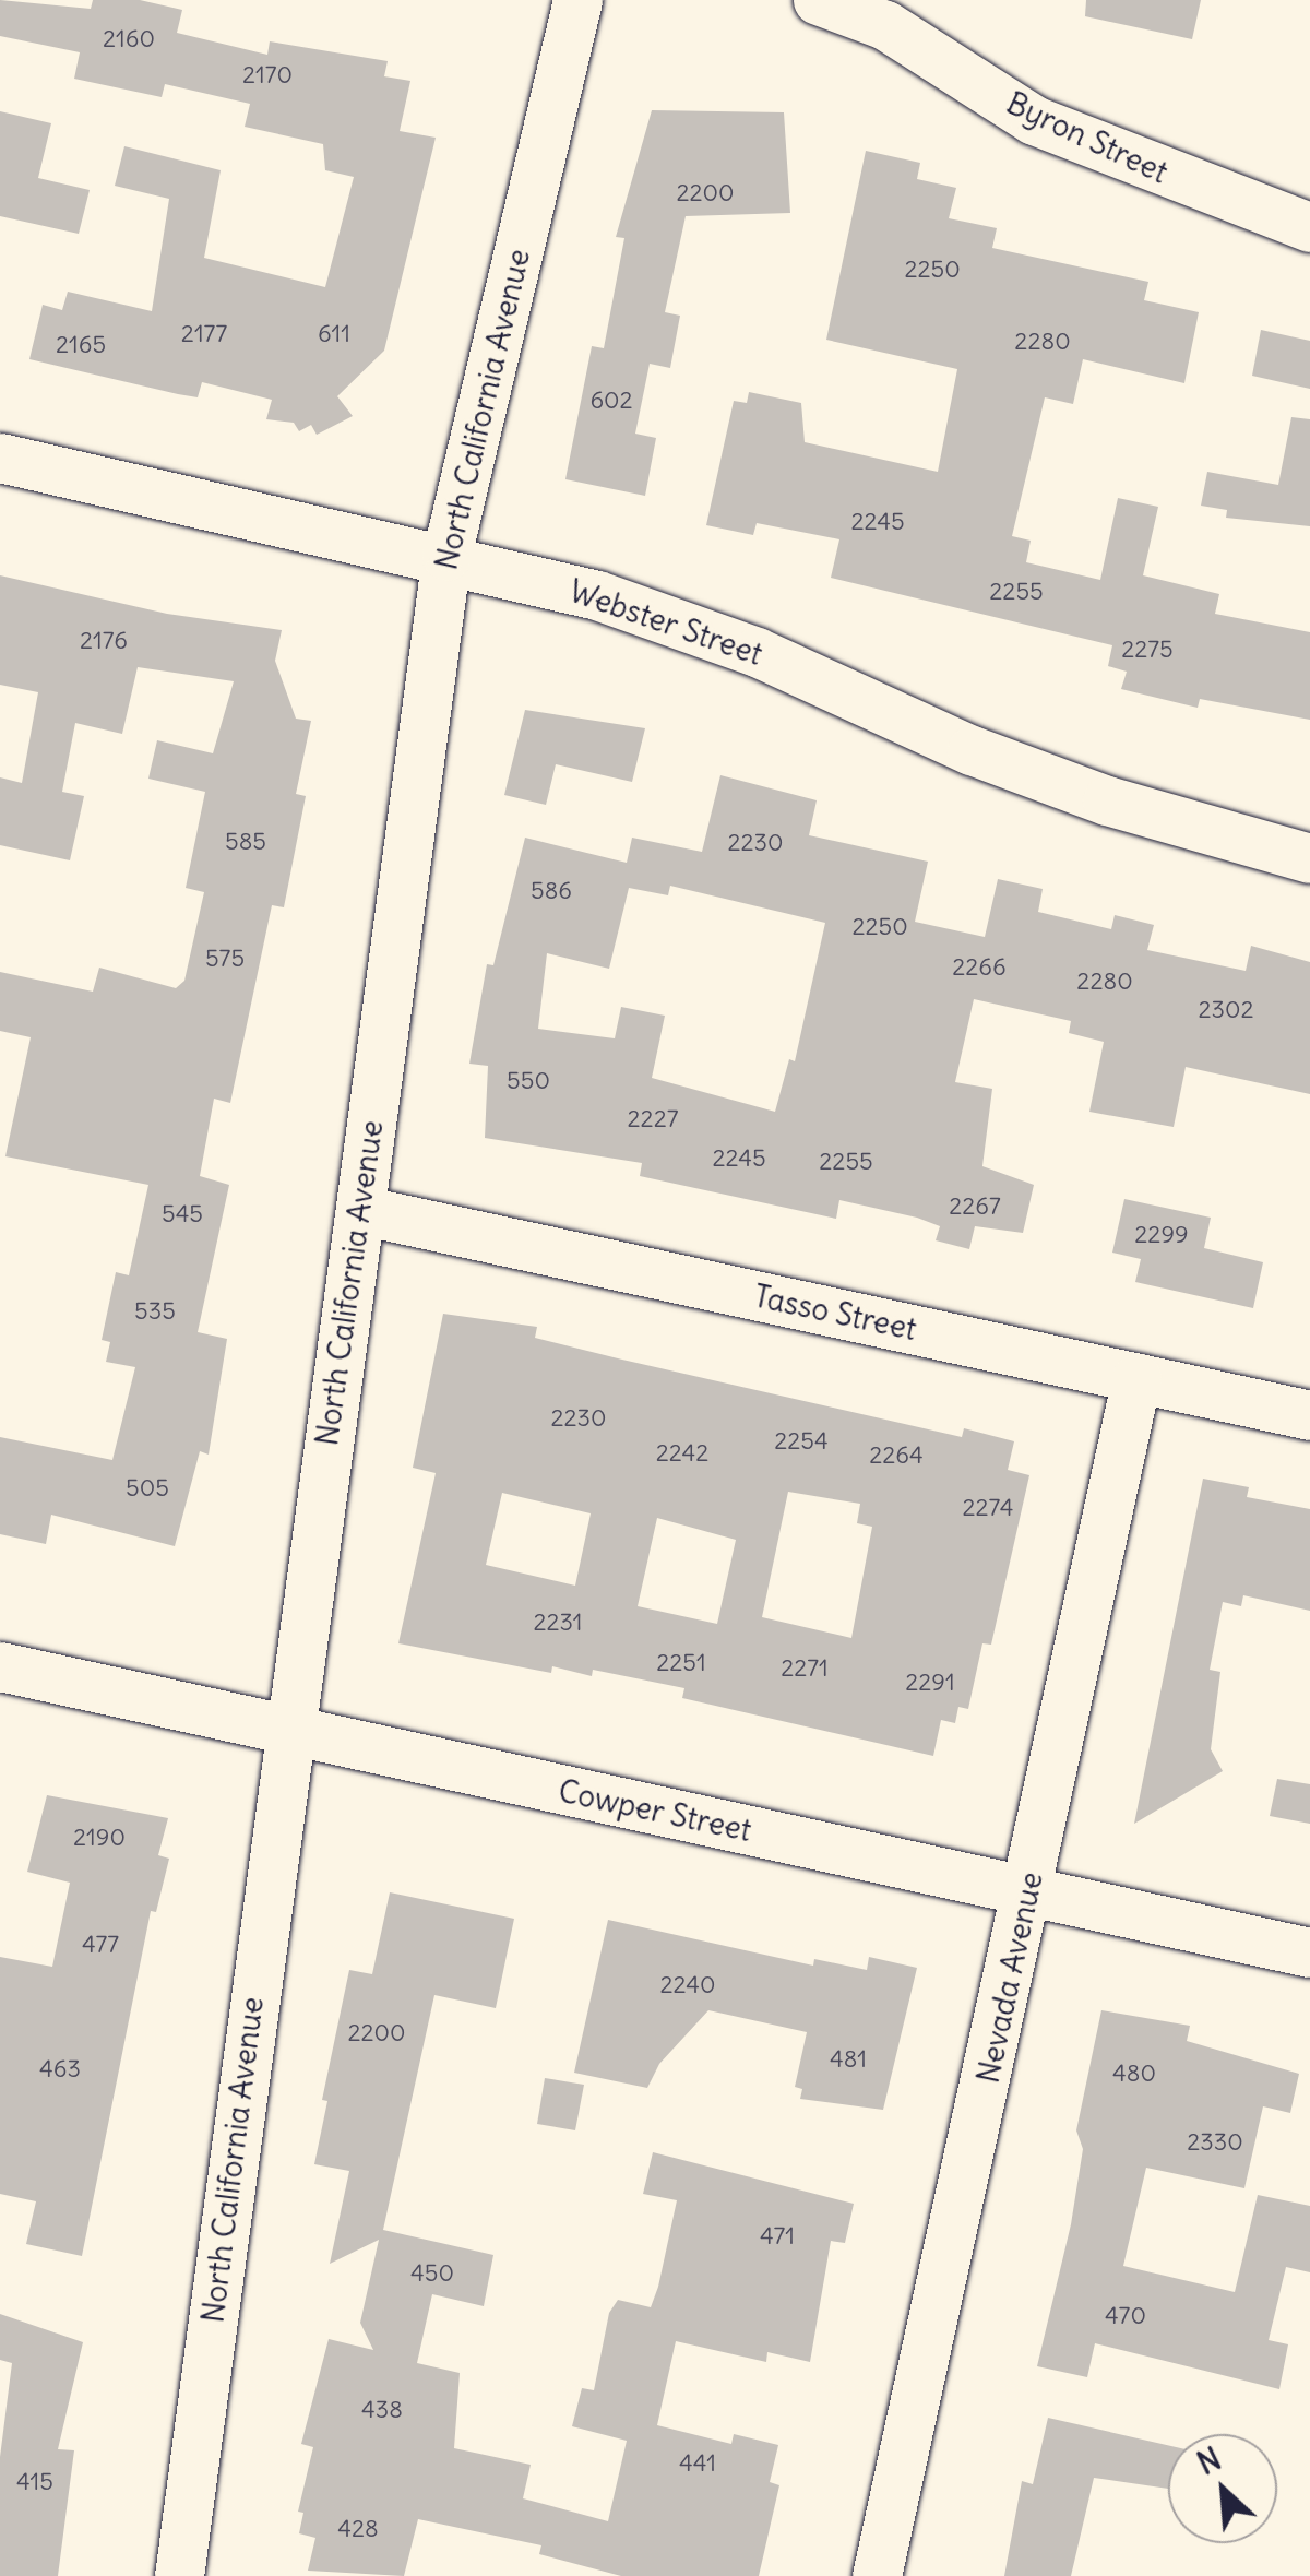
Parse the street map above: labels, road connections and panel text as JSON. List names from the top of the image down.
{
  "streets": {
    "street": [
      "Byron Street",
      "North California Avenue",
      "Webster Street",
      "Tasso Street",
      "Cowper Street",
      "Nevada Avenue"
    ]
  },
  "crossings": [
    ["North California Avenue", "Webster Street"],
    ["North California Avenue", "Tasso Street"],
    ["North California Avenue", "Cowper Street"],
    ["Tasso Street", "Nevada Avenue"],
    ["Cowper Street", "Nevada Avenue"]
  ],
  "house_numbers": [
    "2160",
    "2170",
    "2200",
    "2250",
    "2177",
    "611",
    "2280",
    "2165",
    "602",
    "2245",
    "2255",
    "2176",
    "2275",
    "585",
    "2230",
    "586",
    "2250",
    "575",
    "2266",
    "2280",
    "2302",
    "550",
    "2227",
    "2245",
    "2255",
    "2267",
    "545",
    "2299",
    "535",
    "2230",
    "2254",
    "2242",
    "2264",
    "505",
    "2274",
    "2231",
    "2251",
    "2271",
    "2291",
    "2190",
    "477",
    "2240",
    "2200",
    "481",
    "463",
    "480",
    "2330",
    "471",
    "450",
    "470",
    "438",
    "441",
    "415",
    "428"
  ],
  "north": "top left"
}
